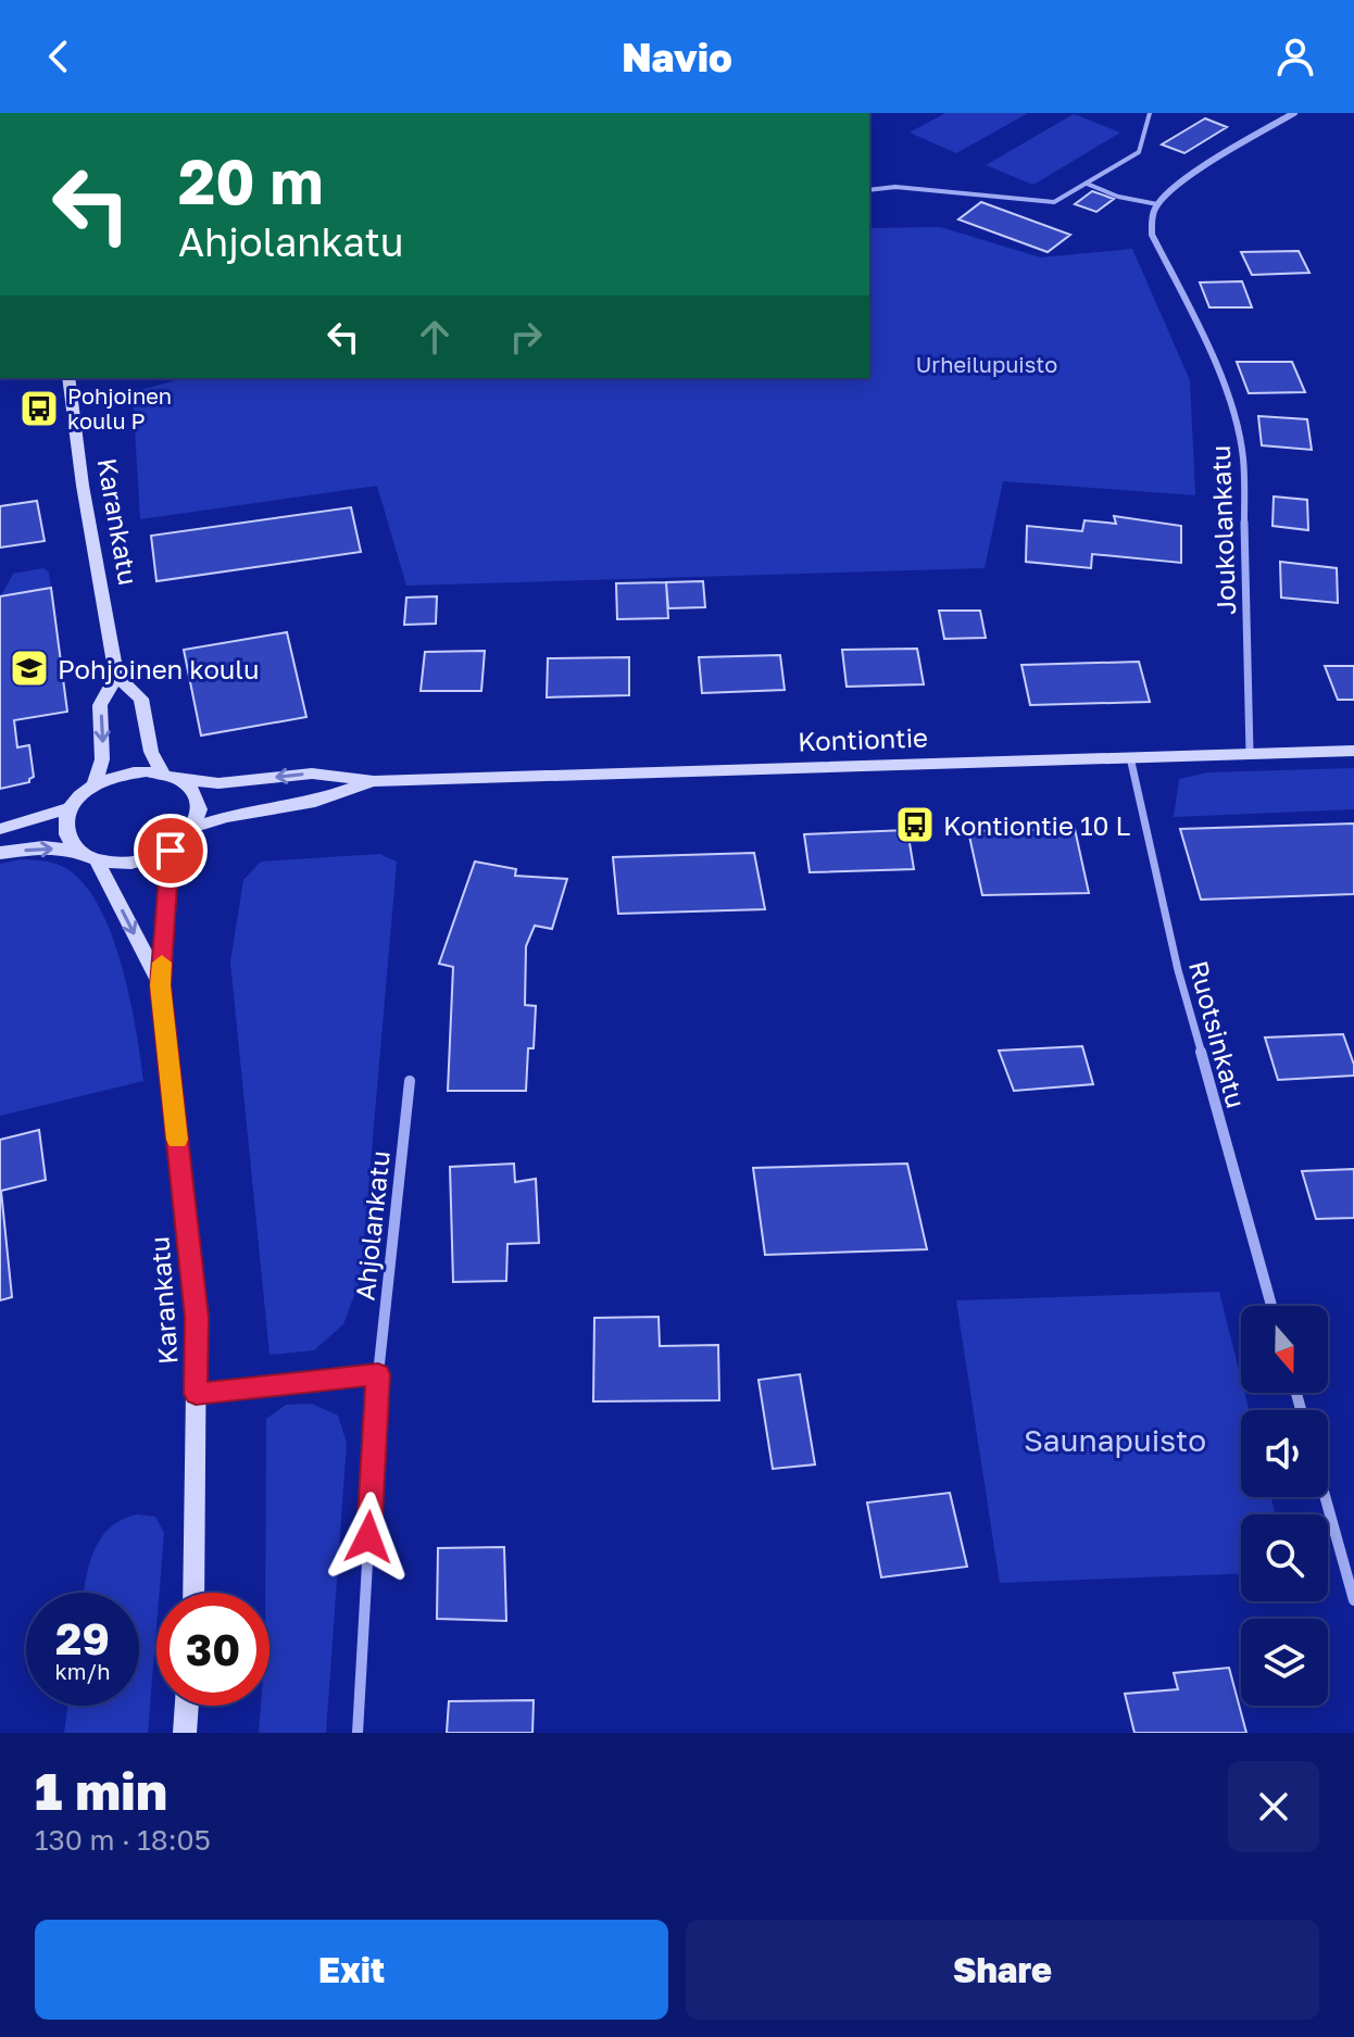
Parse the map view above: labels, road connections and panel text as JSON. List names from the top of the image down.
{
  "streets": {
    "street": [
      "Karankatu",
      "Joukolankatu",
      "Kontiontie",
      "Ruotsinkatu",
      "Ahjolankatu"
    ]
  },
  "crossings": [
    ["Karankatu", "Kontiontie"],
    ["Joukolankatu", "Kontiontie"],
    ["Kontiontie", "Ruotsinkatu"]
  ],
  "parks": ["Urheilupuisto", "Saunapuisto"],
  "places": {
    "bus stop": ["Pohjoinen koulu P", "Kontiontie 10 L"],
    "school or university": ["Pohjoinen koulu"]
  },
  "north": "bottom",
  "page": {
    "header": "Navio",
    "turn": ["20 m", "Ahjolankatu"],
    "speed": "29 km/h",
    "limit": "30",
    "heading": ["1 min", "130 m · 18:05"],
    "buttons": ["Exit", "Share"]
  }
}
